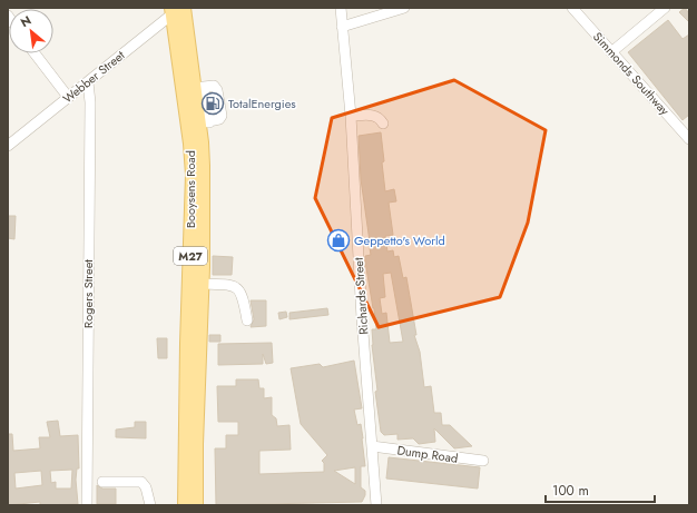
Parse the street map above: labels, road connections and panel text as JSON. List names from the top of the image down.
{
  "streets": {
    "main road": ["Booysens Road", "M27"],
    "street": [
      "Simmonds Southway",
      "Webber Street",
      "Rogers Street",
      "Richards Street",
      "Dump Road"
    ]
  },
  "crossings": [
    ["Webber Street", "Booysens Road"],
    ["Webber Street", "Rogers Street"],
    ["Richards Street", "Dump Road"]
  ],
  "places": {
    "fuel station": ["TotalEnergies"],
    "shop": ["Geppetto's World"]
  },
  "scale_bar": "100 m",
  "north": "top left"
}
